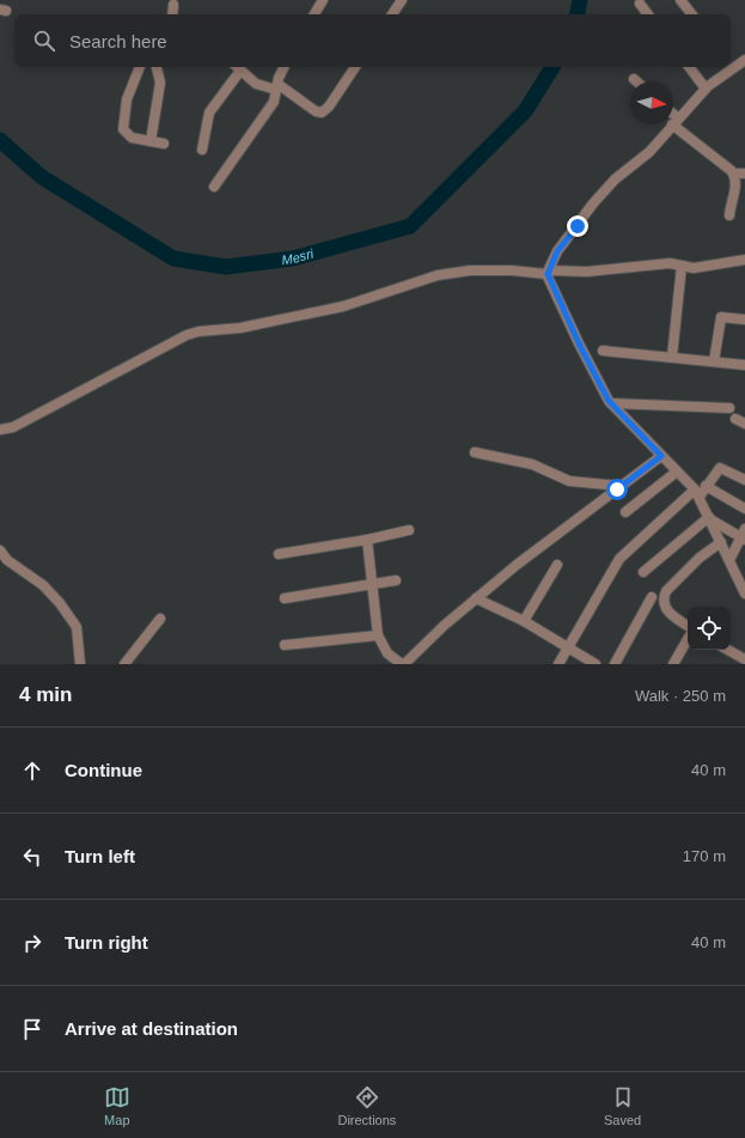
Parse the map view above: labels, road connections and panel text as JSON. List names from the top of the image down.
{
  "water": ["Mesri"],
  "north": "right",
  "page": {
    "search": "Search here",
    "heading": ["4 min", "Walk · 250 m"],
    "list": [
      ["Continue", "40 m"],
      ["Turn left", "170 m"],
      ["Turn right", "40 m"],
      "Arrive at destination"
    ],
    "nav": ["Map", "Directions", "Saved"]
  }
}
